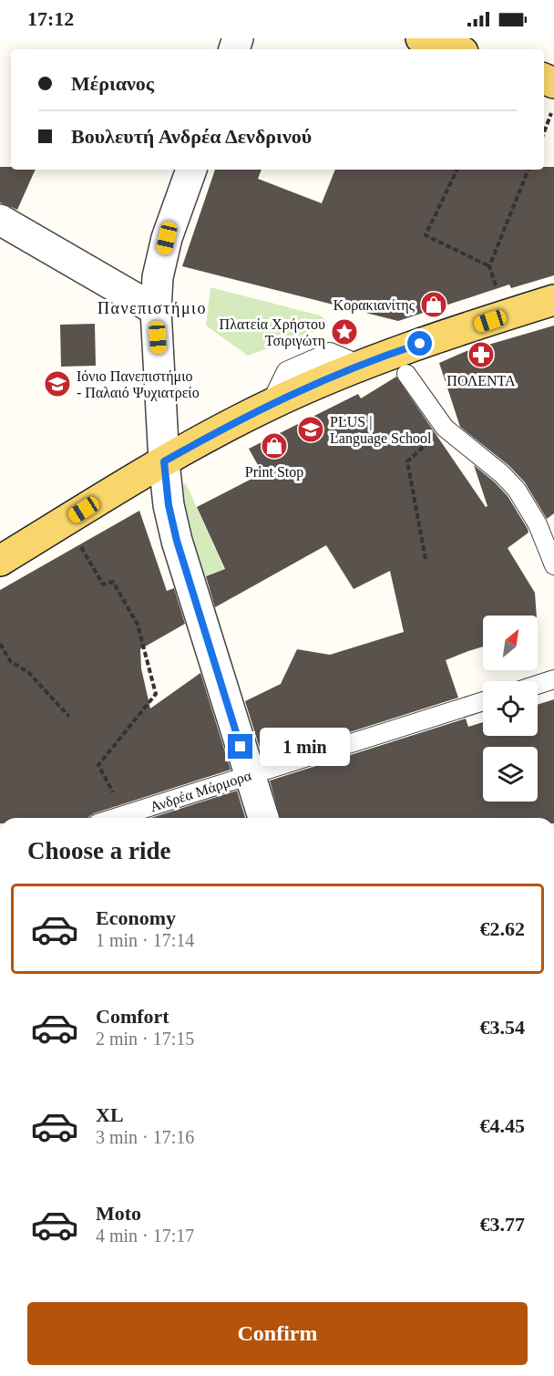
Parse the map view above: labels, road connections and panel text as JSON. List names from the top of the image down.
{
  "streets": {
    "lane": ["Ανδρέα Μάρμορα"]
  },
  "districts": ["Πανεπιστήμιο"],
  "places": {
    "shop": ["Κορακιανίτης", "Print Stop"],
    "place": ["Πλατεία Χρήστου Τσιριγώτη"],
    "pharmacy": ["ΠΟΛΕΝΤΑ"],
    "school or university": ["Ιόνιο Πανεπιστήμιο - Παλαιό Ψυχιατρείο", "PLUS | Language School"]
  },
  "north": "top right",
  "page": {
    "status": "17:12",
    "banner": ["Μέριανος", "Βουλευτή Ανδρέα Δενδρινού"],
    "bubble": "1 min",
    "heading": "Choose a ride",
    "list": [
      {
        "name": "Economy",
        "note": "1 min · 17:14",
        "value": "€2.62"
      },
      {
        "name": "Comfort",
        "note": "2 min · 17:15",
        "value": "€3.54"
      },
      {
        "name": "XL",
        "note": "3 min · 17:16",
        "value": "€4.45"
      },
      {
        "name": "Moto",
        "note": "4 min · 17:17",
        "value": "€3.77"
      }
    ],
    "buttons": "Confirm"
  }
}
